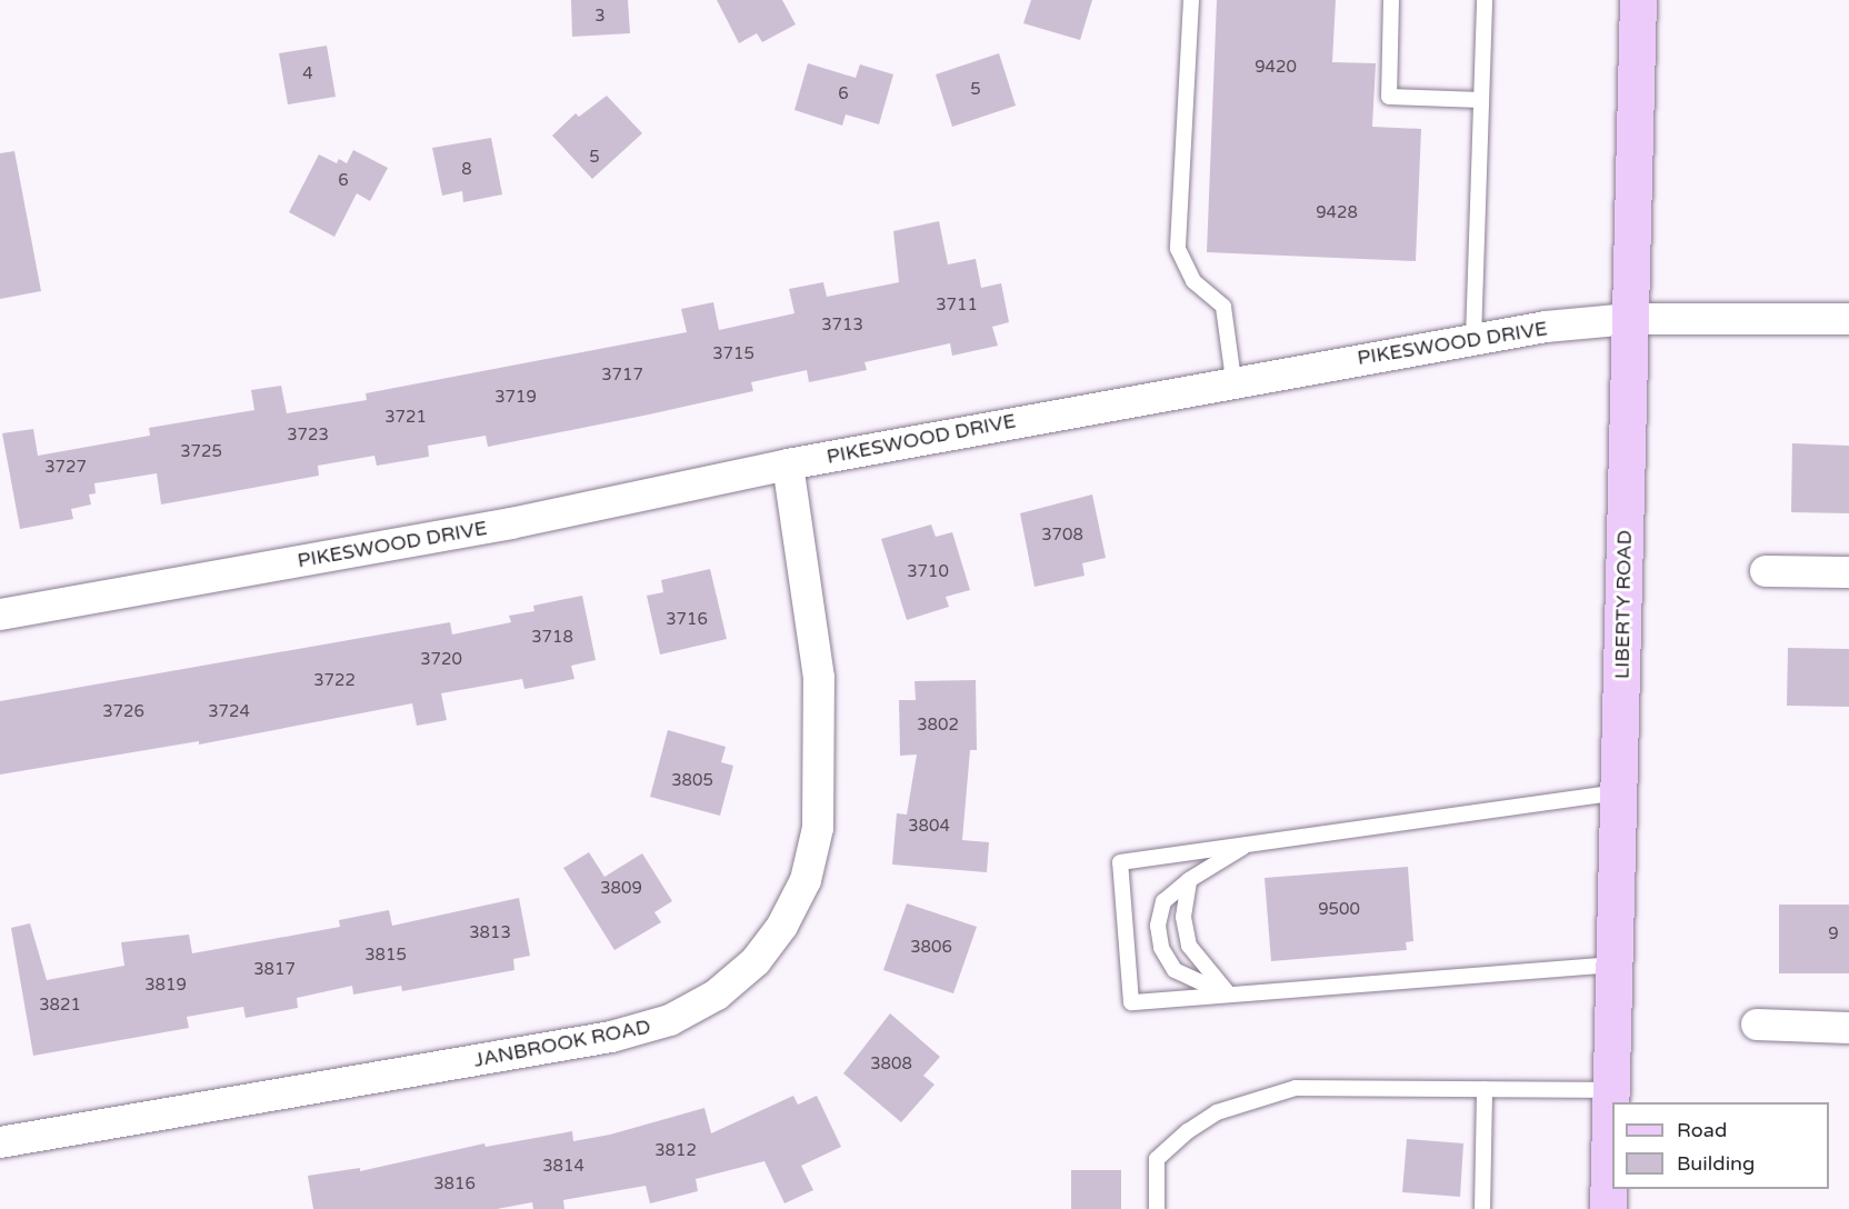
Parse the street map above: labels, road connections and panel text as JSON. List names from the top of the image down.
{
  "streets": {
    "main road": ["LIBERTY ROAD"],
    "street": ["PIKESWOOD DRIVE", "JANBROOK ROAD"]
  },
  "crossings": [
    ["PIKESWOOD DRIVE", "LIBERTY ROAD"],
    ["PIKESWOOD DRIVE", "JANBROOK ROAD"]
  ],
  "house_numbers": [
    "3",
    "9420",
    "4",
    "5",
    "6",
    "5",
    "8",
    "6",
    "9428",
    "3711",
    "3713",
    "3715",
    "3717",
    "3719",
    "3721",
    "3723",
    "3725",
    "3727",
    "3708",
    "3710",
    "3716",
    "3718",
    "3720",
    "3722",
    "3726",
    "3724",
    "3802",
    "3805",
    "3804",
    "3809",
    "9500",
    "3813",
    "9",
    "3806",
    "3815",
    "3817",
    "3819",
    "3821",
    "3808",
    "3812",
    "3814",
    "3816"
  ],
  "legend": ["Road", "Building"]
}
